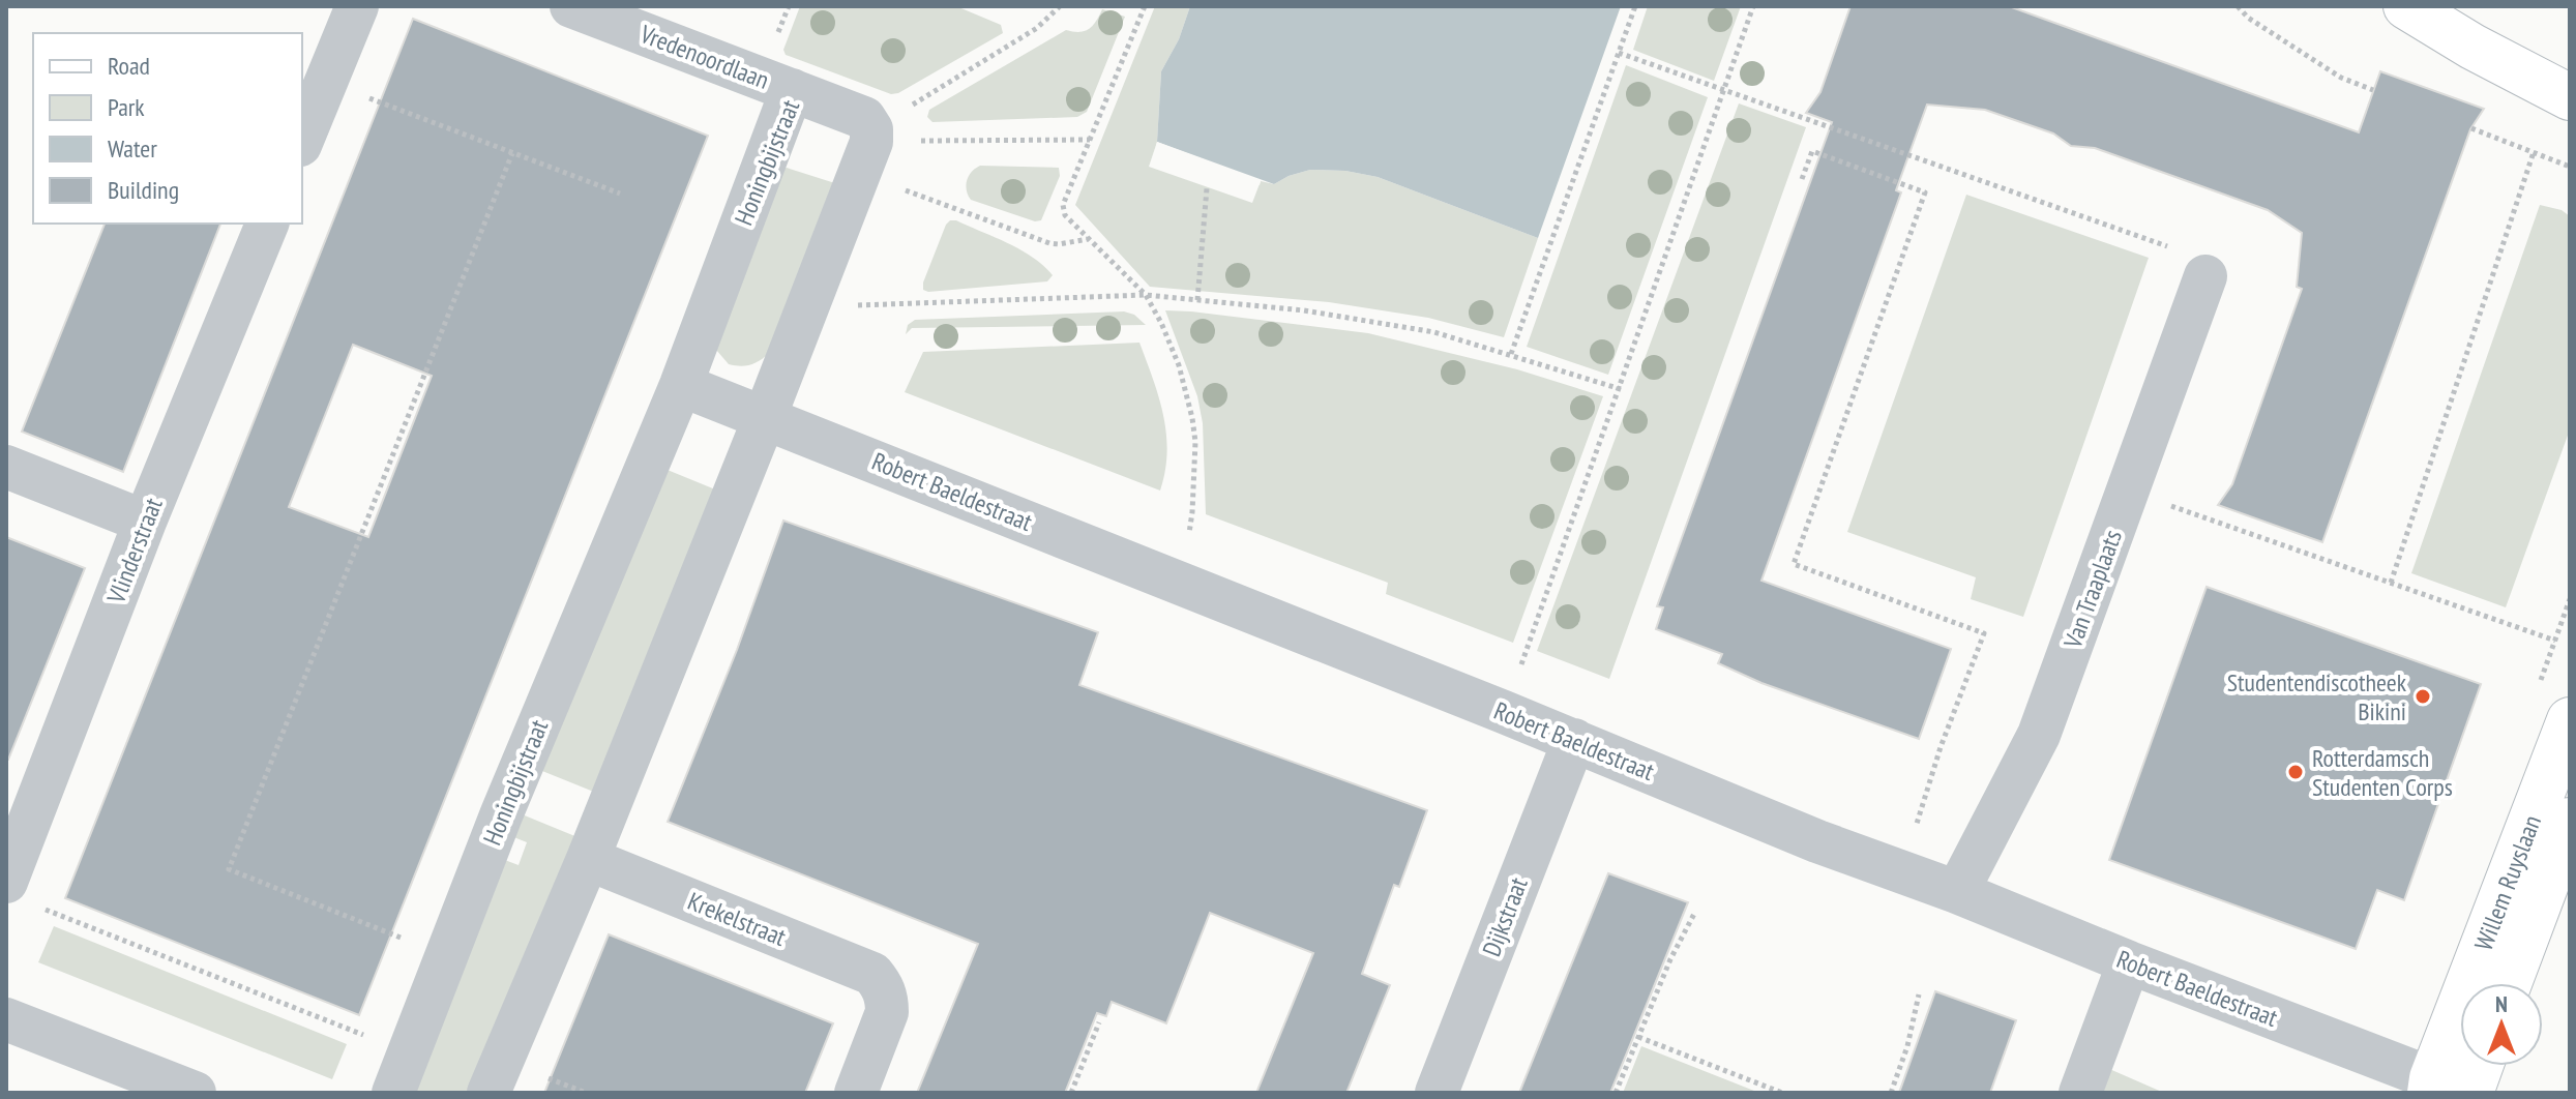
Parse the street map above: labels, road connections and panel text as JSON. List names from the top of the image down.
{
  "streets": {
    "street": [
      "Vredenoordlaan",
      "Honingbijstraat",
      "Robert Baeldestraat",
      "Vlinderstraat",
      "Van Traaplaats",
      "Willem Ruyslaan",
      "Dijkstraat",
      "Krekelstraat"
    ]
  },
  "crossings": [
    ["Vredenoordlaan", "Honingbijstraat"],
    ["Honingbijstraat", "Robert Baeldestraat"],
    ["Robert Baeldestraat", "Van Traaplaats"],
    ["Robert Baeldestraat", "Willem Ruyslaan"],
    ["Robert Baeldestraat", "Dijkstraat"]
  ],
  "places": ["Studentendiscotheek Bikini", "Rotterdamsch Studenten Corps"],
  "legend": [
    "Road",
    "Park",
    "Water",
    "Building"
  ],
  "north": "top"
}
